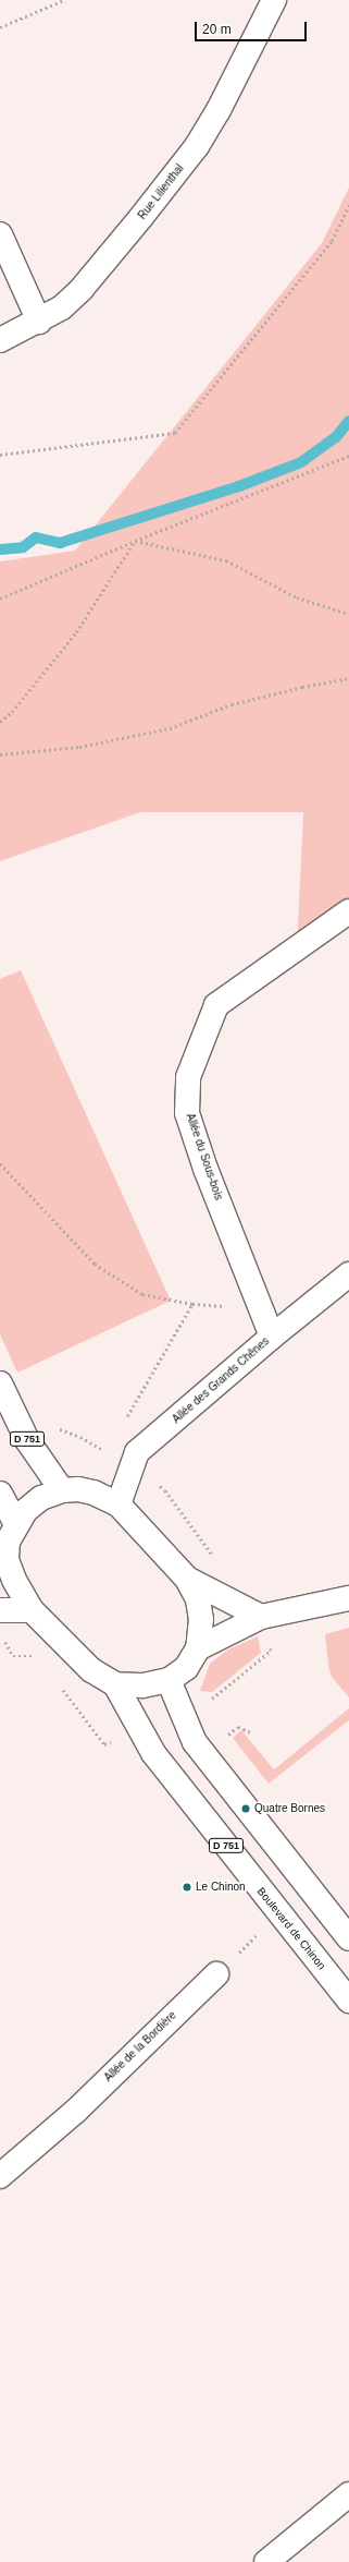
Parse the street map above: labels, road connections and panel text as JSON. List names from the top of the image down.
{
  "streets": {
    "street": [
      "Rue Lilienthal",
      "Allée du Sous-bois",
      "Allée des Grands Chênes",
      "D 751",
      "Boulevard de Chinon",
      "Allée de la Bordière"
    ]
  },
  "crossings": [
    ["Allée du Sous-bois", "Allée des Grands Chênes"]
  ],
  "places": ["Quatre Bornes", "Le Chinon"],
  "scale_bar": "20 m"
}
